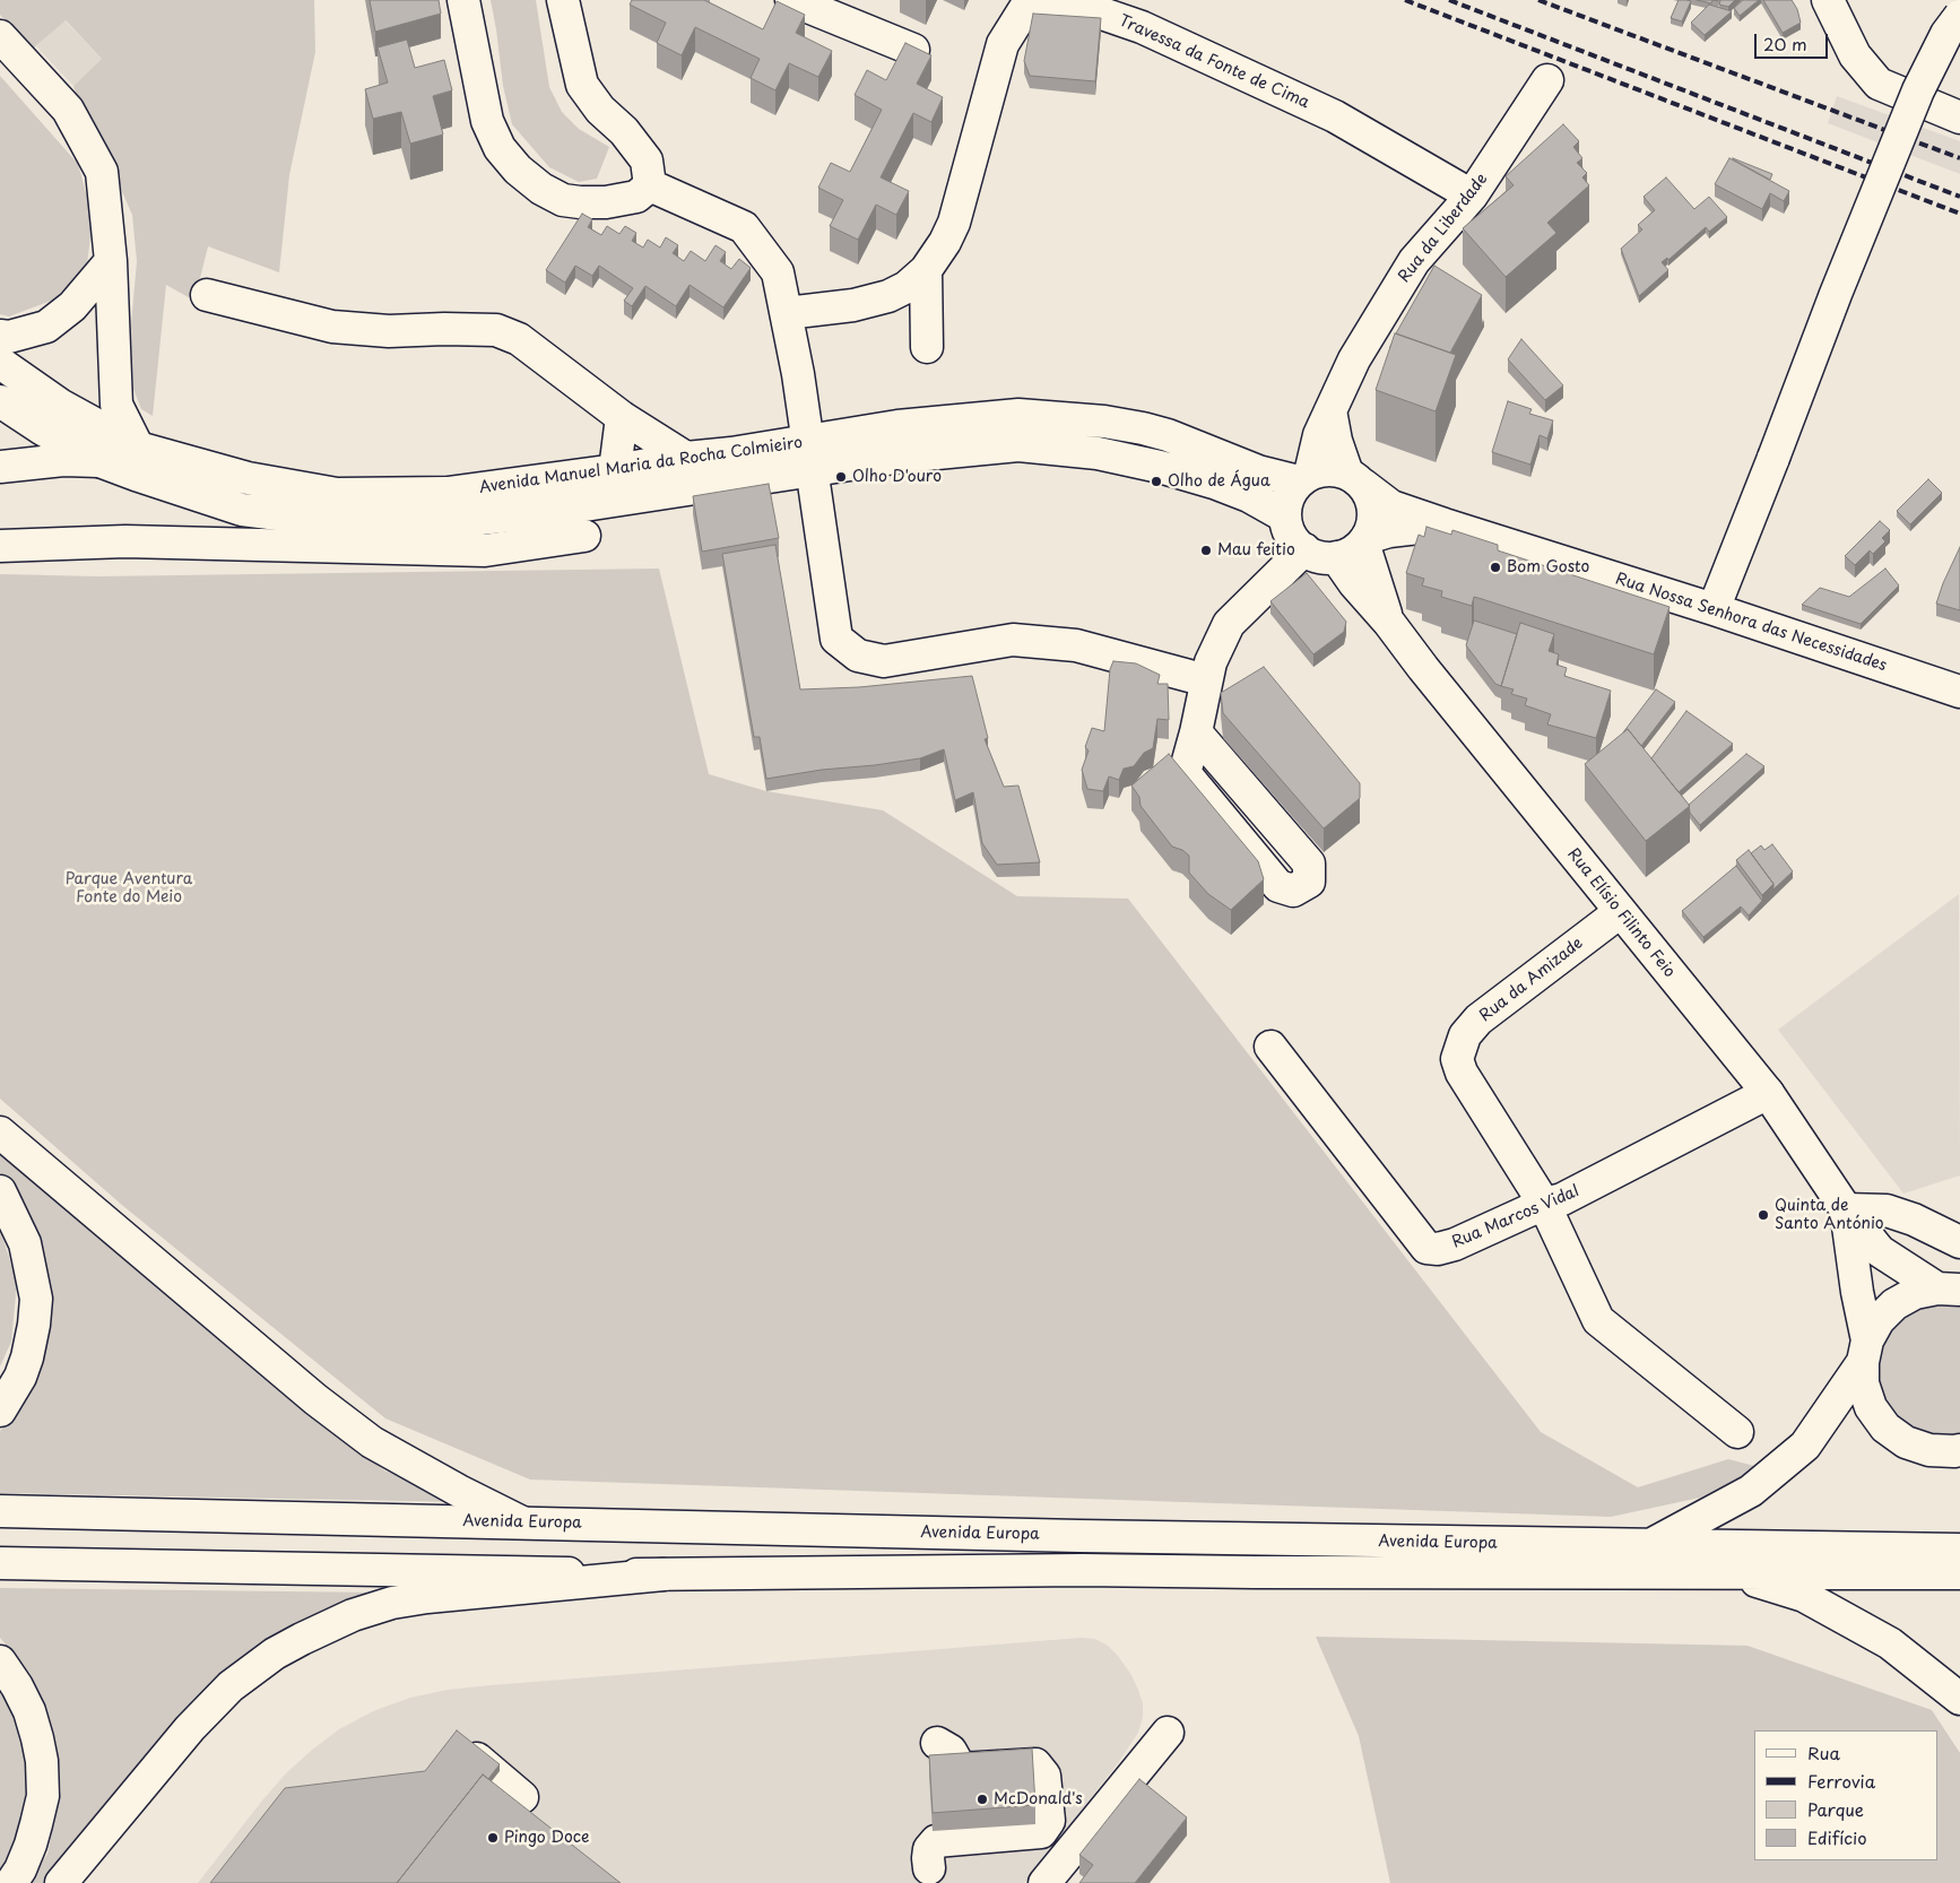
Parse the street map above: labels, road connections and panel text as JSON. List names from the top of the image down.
{
  "streets": {
    "main road": [
      "Travessa da Fonte de Cima",
      "Rua da Liberdade",
      "Avenida Manuel Maria da Rocha Colmieiro",
      "Rua Nossa Senhora das Necessidades",
      "Rua Elísio Filinto Feio",
      "Rua da Amizade",
      "Rua Marcos Vidal",
      "Avenida Europa"
    ]
  },
  "crossings": [
    ["Travessa da Fonte de Cima", "Rua da Liberdade"],
    ["Rua da Liberdade", "Avenida Manuel Maria da Rocha Colmieiro"],
    ["Rua da Liberdade", "Rua Nossa Senhora das Necessidades"],
    ["Rua da Liberdade", "Rua Elísio Filinto Feio"],
    ["Avenida Manuel Maria da Rocha Colmieiro", "Rua Nossa Senhora das Necessidades"],
    ["Avenida Manuel Maria da Rocha Colmieiro", "Rua Elísio Filinto Feio"],
    ["Rua Nossa Senhora das Necessidades", "Rua Elísio Filinto Feio"],
    ["Rua Elísio Filinto Feio", "Rua da Amizade"],
    ["Rua Elísio Filinto Feio", "Rua Marcos Vidal"],
    ["Rua da Amizade", "Rua Marcos Vidal"]
  ],
  "parks": ["Parque Aventura Fonte do Meio"],
  "places": [
    "Olho D'ouro",
    "Olho de Água",
    "Mau feitio",
    "Bom Gosto",
    "Quinta de Santo António",
    "McDonald's",
    "Pingo Doce"
  ],
  "legend": [
    "Rua",
    "Ferrovia",
    "Parque",
    "Edifício"
  ],
  "scale_bar": "20 m"
}
